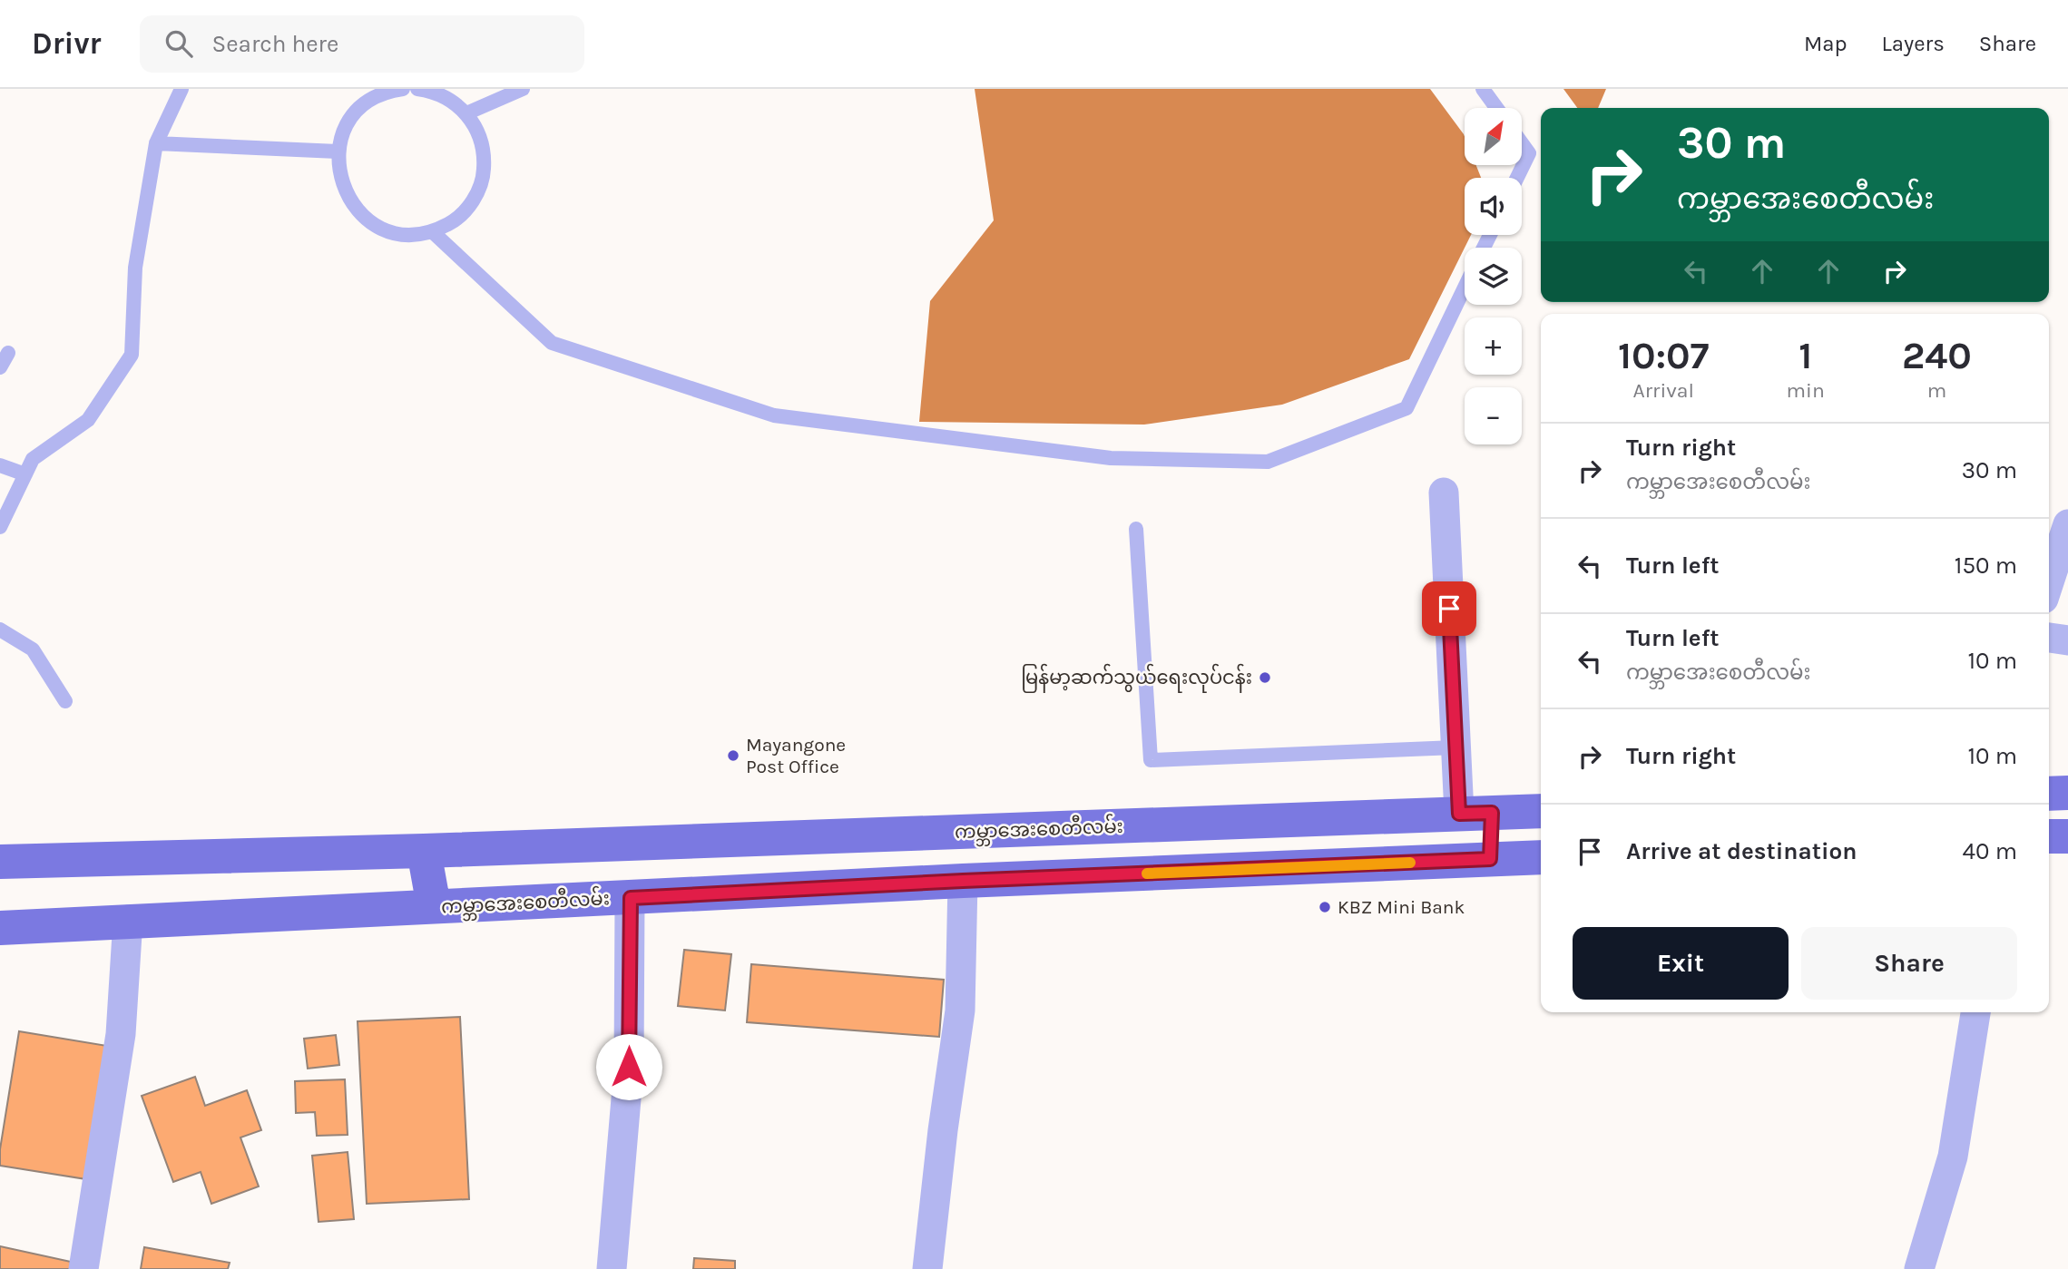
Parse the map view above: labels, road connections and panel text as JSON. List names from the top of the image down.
{
  "streets": {
    "main road": ["ကမ္ဘာအေးစေတီလမ်း"]
  },
  "places": ["မြန်မာ့ဆက်သွယ်ရေးလုပ်ငန်း", "Mayangone Post Office", "KBZ Mini Bank"],
  "north": "top right",
  "page": {
    "header": "Drivr",
    "search": "Search here",
    "nav": ["Map", "Layers", "Share"],
    "map_buttons": ["+", "−"],
    "turn": ["30 m", "ကမ္ဘာအေးစေတီလမ်း"],
    "eta": [
      "10:07",
      "Arrival",
      "1",
      "min",
      "240",
      "m"
    ],
    "list": [
      {
        "name": "Turn right",
        "note": "ကမ္ဘာအေးစေတီလမ်း",
        "value": "30 m"
      },
      {
        "name": "Turn left",
        "value": "150 m"
      },
      {
        "name": "Turn left",
        "note": "ကမ္ဘာအေးစေတီလမ်း",
        "value": "10 m"
      },
      {
        "name": "Turn right",
        "value": "10 m"
      },
      {
        "name": "Arrive at destination",
        "value": "40 m"
      }
    ],
    "buttons": ["Exit", "Share"]
  }
}
